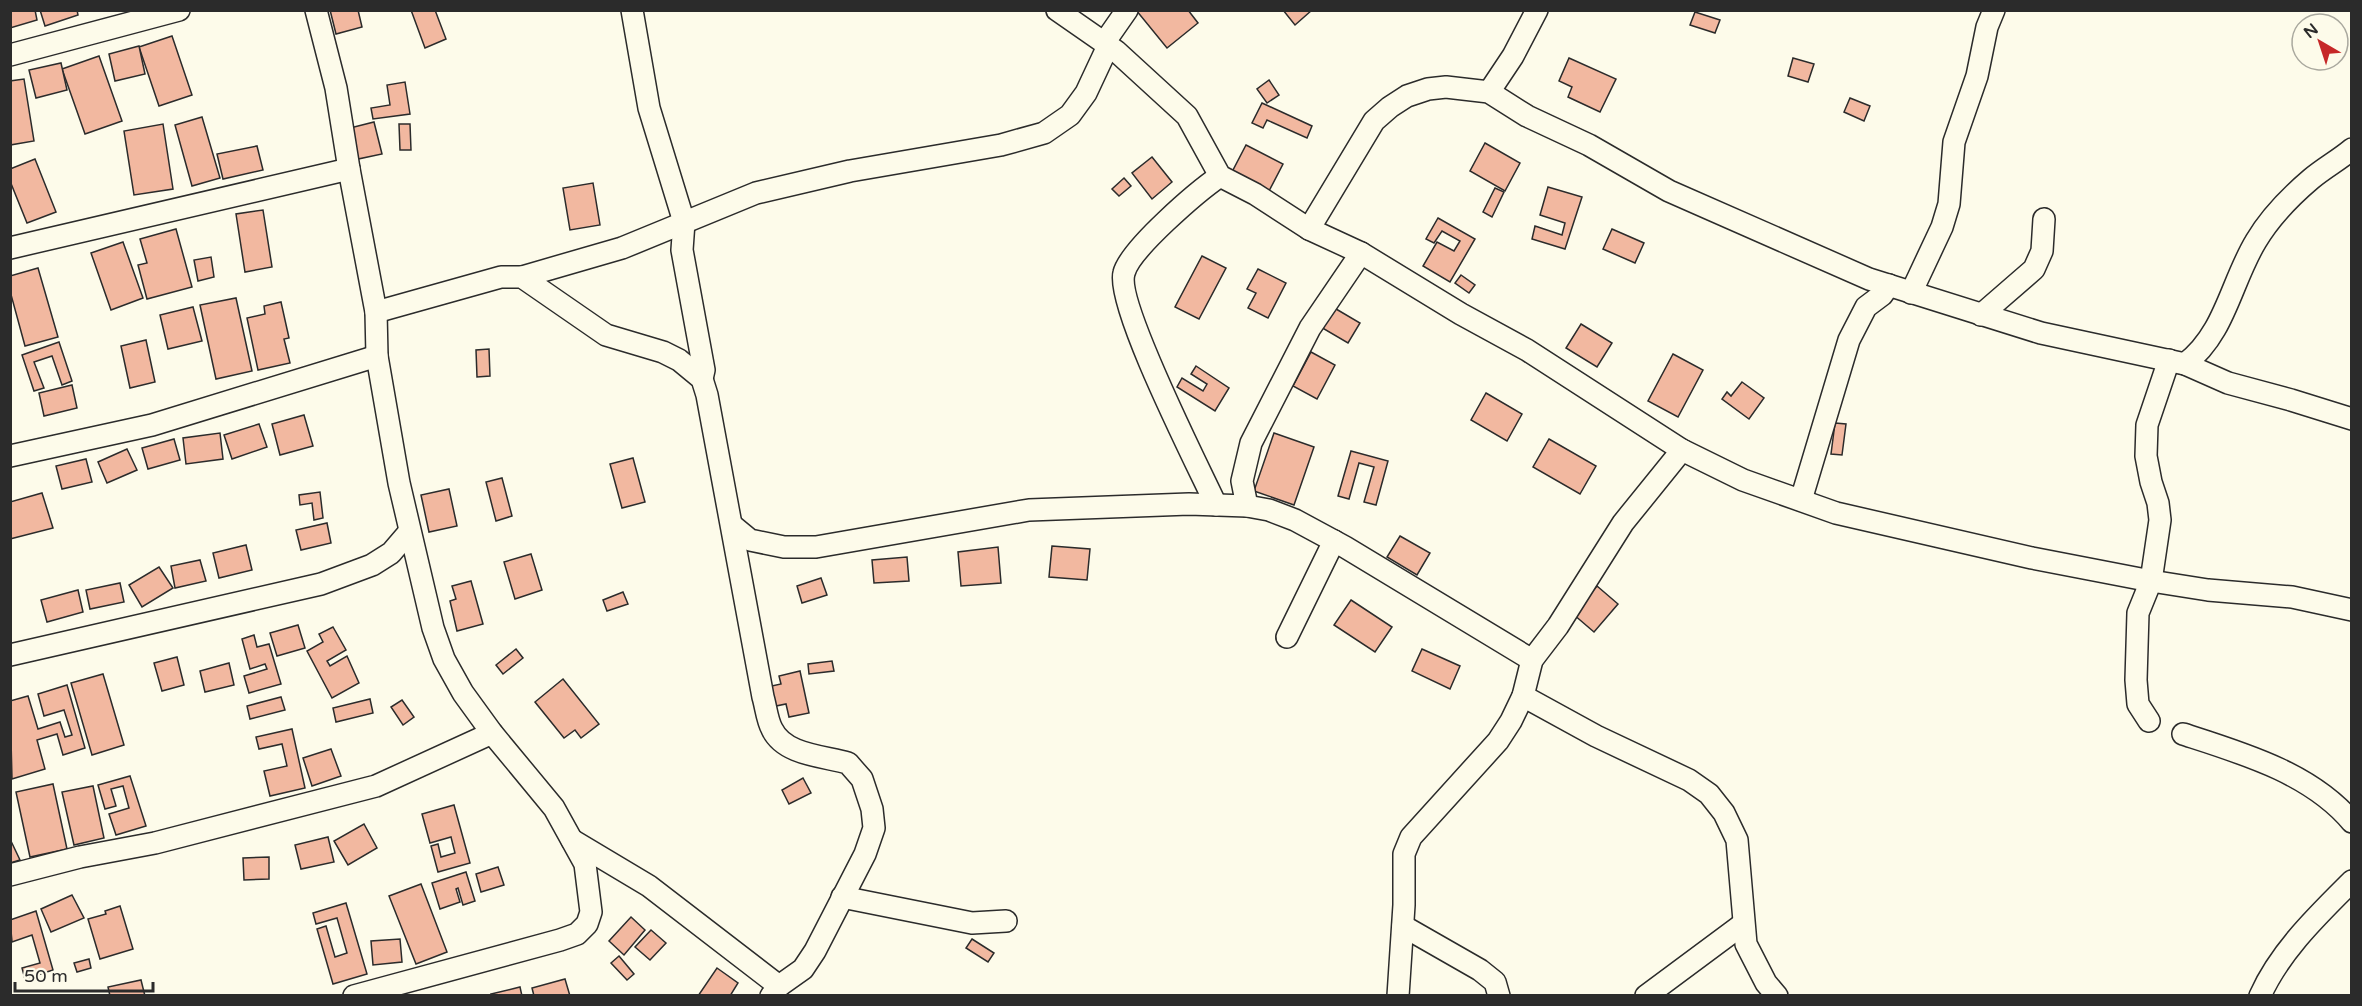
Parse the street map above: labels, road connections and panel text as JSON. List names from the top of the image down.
{
  "scale_bar": "50 m",
  "north": "top left"
}
